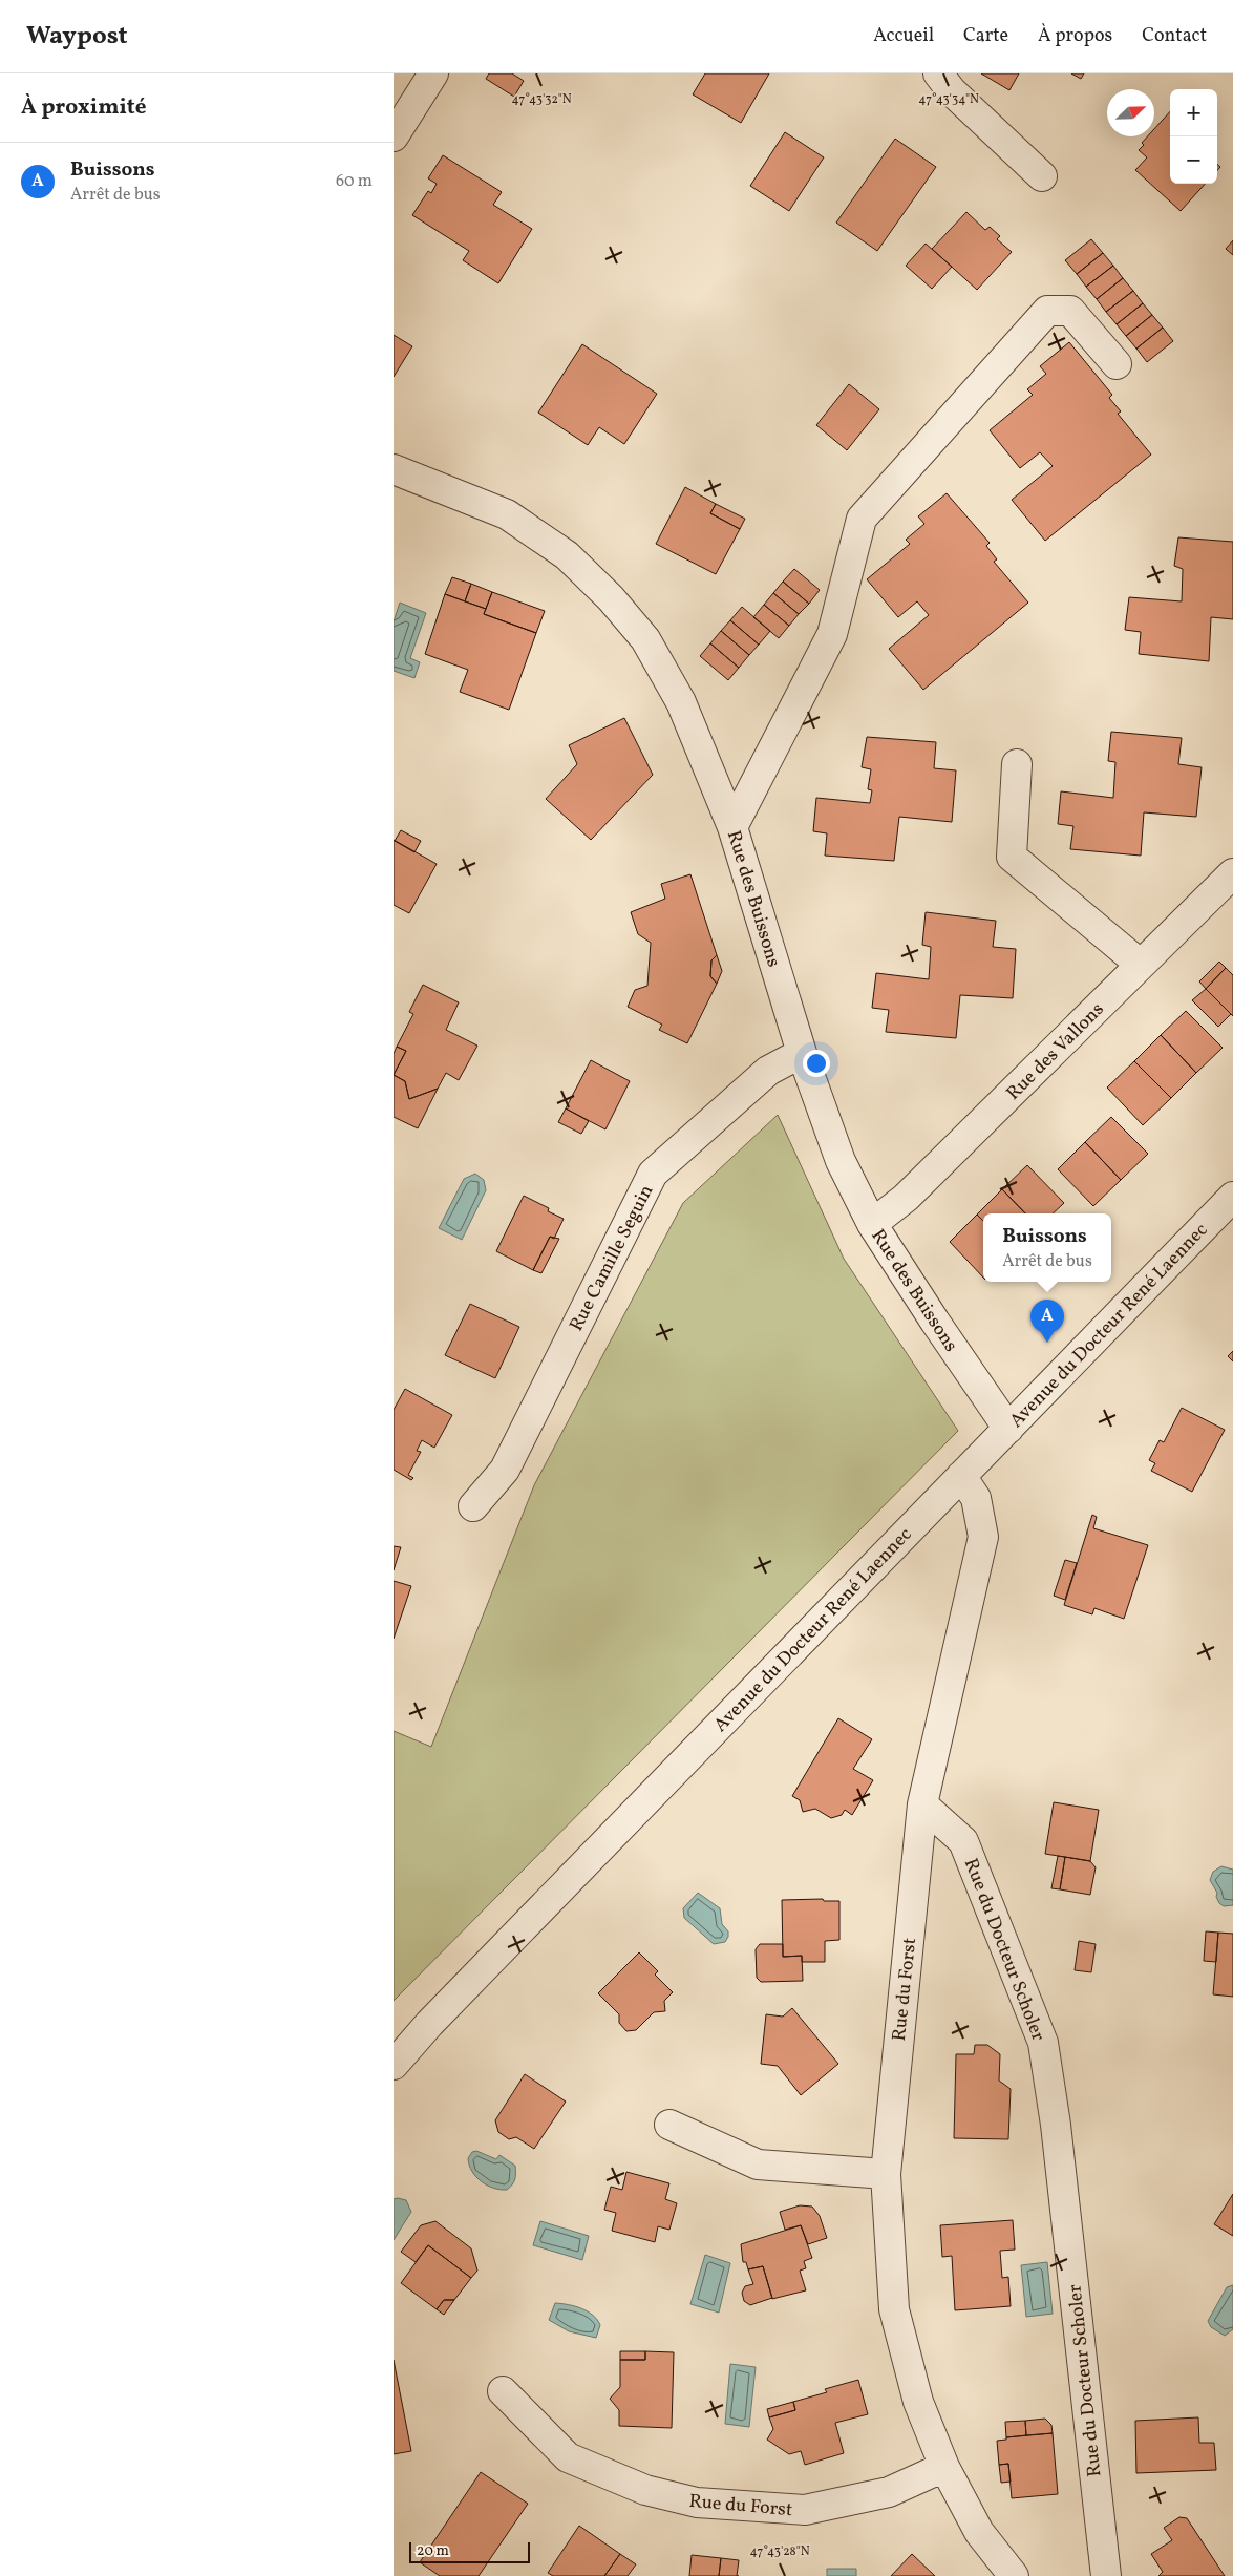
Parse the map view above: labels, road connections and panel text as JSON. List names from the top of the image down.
{
  "streets": {
    "street": [
      "Rue des Buissons",
      "Rue des Vallons",
      "Rue Camille Seguin",
      "Avenue du Docteur René Laennec",
      "Rue du Docteur Scholer",
      "Rue du Forst"
    ]
  },
  "crossings": [
    ["Rue des Buissons", "Rue des Vallons"],
    ["Rue des Buissons", "Rue Camille Seguin"],
    ["Rue des Buissons", "Avenue du Docteur René Laennec"],
    ["Rue du Docteur Scholer", "Rue du Forst"]
  ],
  "scale_bar": "20 m",
  "north": "top right",
  "page": {
    "header": "Waypost",
    "nav": [
      "Accueil",
      "Carte",
      "À propos",
      "Contact"
    ],
    "heading": "À proximité",
    "map_buttons": ["+", "−"],
    "list": [
      {
        "mark": "A",
        "name": "Buissons",
        "note": "Arrêt de bus",
        "value": "60 m"
      }
    ],
    "popup": ["Buissons", "Arrêt de bus"],
    "pins": "A",
    "scale": "20 m"
  },
  "coordinates": ["47°43'32\"N", "47°43'34\"N", "47°43'28\"N"]
}
